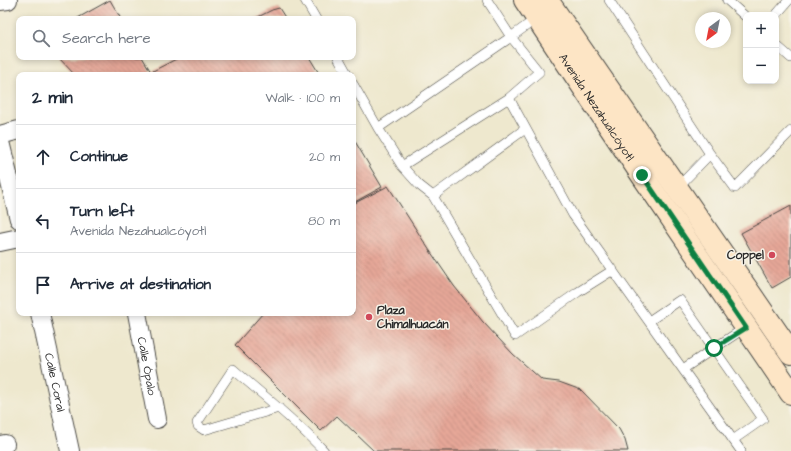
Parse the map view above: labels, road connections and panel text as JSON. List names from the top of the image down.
{
  "streets": {
    "main road": ["Avenida Nezahualcóyotl"],
    "street": ["Calle Ópalo", "Calle Coral"]
  },
  "places": ["Coppel", "Plaza Chimalhuacán"],
  "north": "bottom left",
  "page": {
    "map_buttons": ["+", "−"],
    "search": "Search here",
    "heading": ["2 min", "Walk · 100 m"],
    "list": [
      ["Continue", "20 m"],
      ["Turn left", "Avenida Nezahualcóyotl", "80 m"],
      "Arrive at destination"
    ]
  }
}
